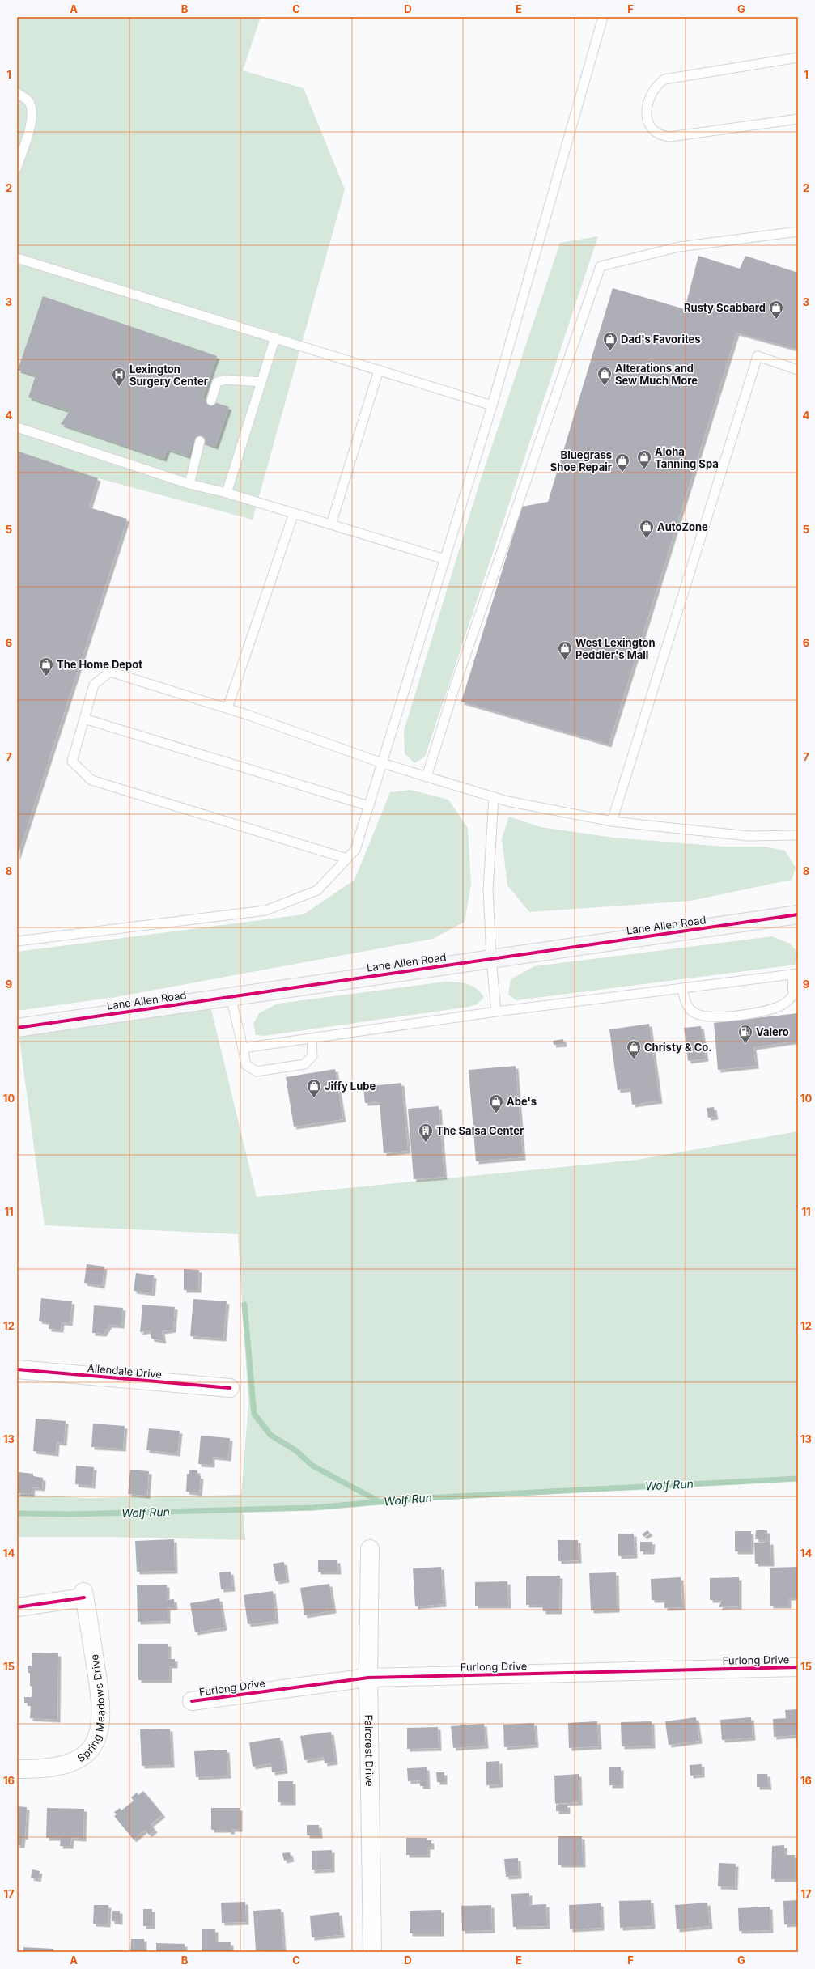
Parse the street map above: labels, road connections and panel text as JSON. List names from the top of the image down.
{
  "streets": {
    "main road": ["Lane Allen Road"],
    "street": [
      "Allendale Drive",
      "Furlong Drive",
      "Spring Meadows Drive",
      "Faircrest Drive"
    ]
  },
  "crossings": [
    ["Furlong Drive", "Faircrest Drive"]
  ],
  "water": ["Wolf Run"],
  "places": {
    "shop": [
      "Rusty Scabbard",
      "Dad's Favorites",
      "Alterations and Sew Much More",
      "Aloha Tanning Spa",
      "Bluegrass Shoe Repair",
      "AutoZone",
      "West Lexington Peddler's Mall",
      "The Home Depot",
      "Christy & Co.",
      "Jiffy Lube",
      "Abe's"
    ],
    "hospital": ["Lexington Surgery Center"],
    "fuel station": ["Valero"],
    "building": ["The Salsa Center"]
  },
  "grid": {
    "columns": [
      "A",
      "B",
      "C",
      "D",
      "E",
      "F",
      "G"
    ],
    "rows": [
      "1",
      "2",
      "3",
      "4",
      "5",
      "6",
      "7",
      "8",
      "9",
      "10",
      "11",
      "12",
      "13",
      "14",
      "15",
      "16",
      "17"
    ]
  }
}
